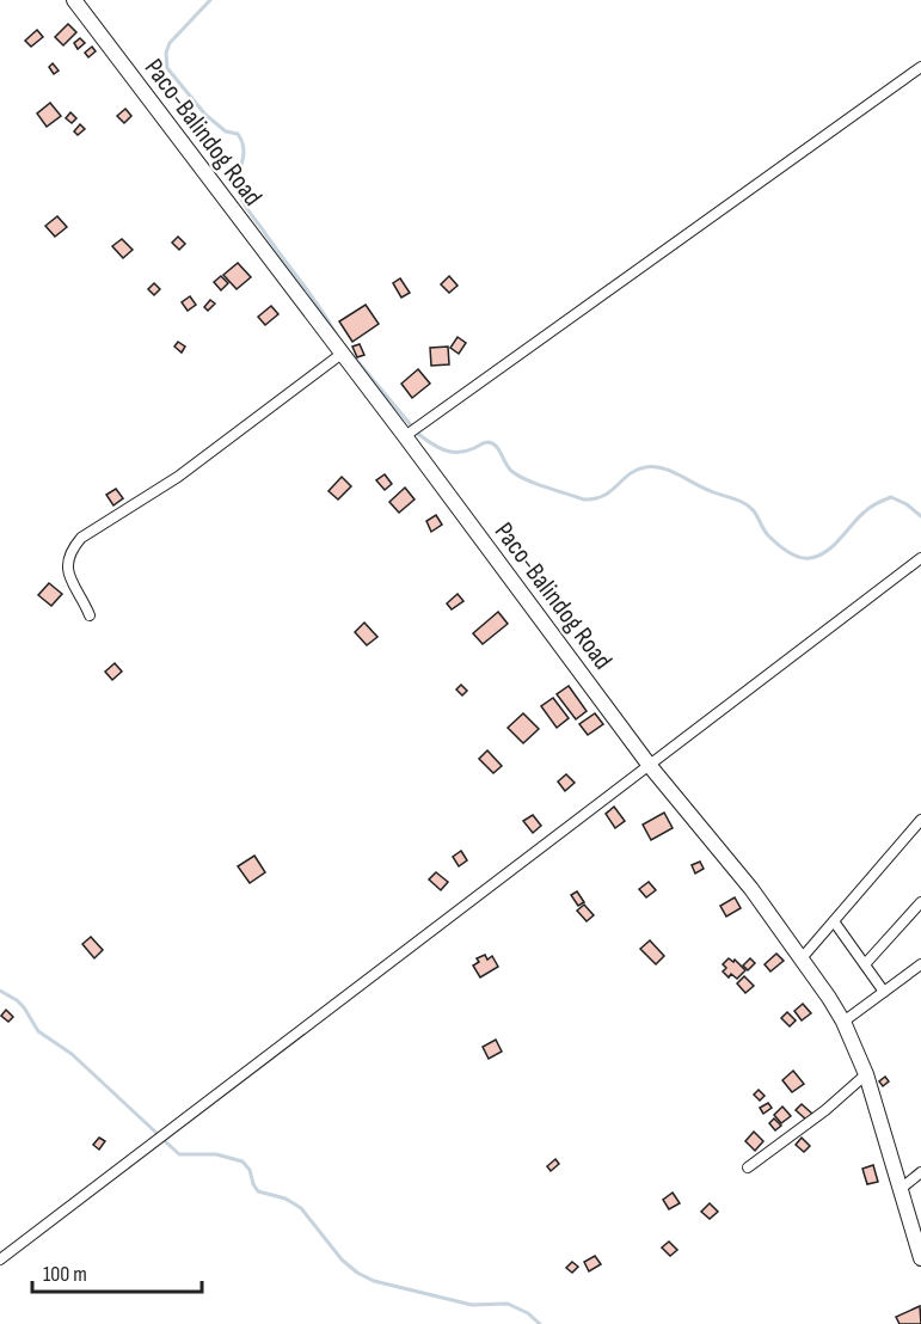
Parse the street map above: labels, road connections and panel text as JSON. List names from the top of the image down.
{
  "streets": {
    "street": ["Paco-Balindog Road"]
  },
  "scale_bar": "100 m"
}
